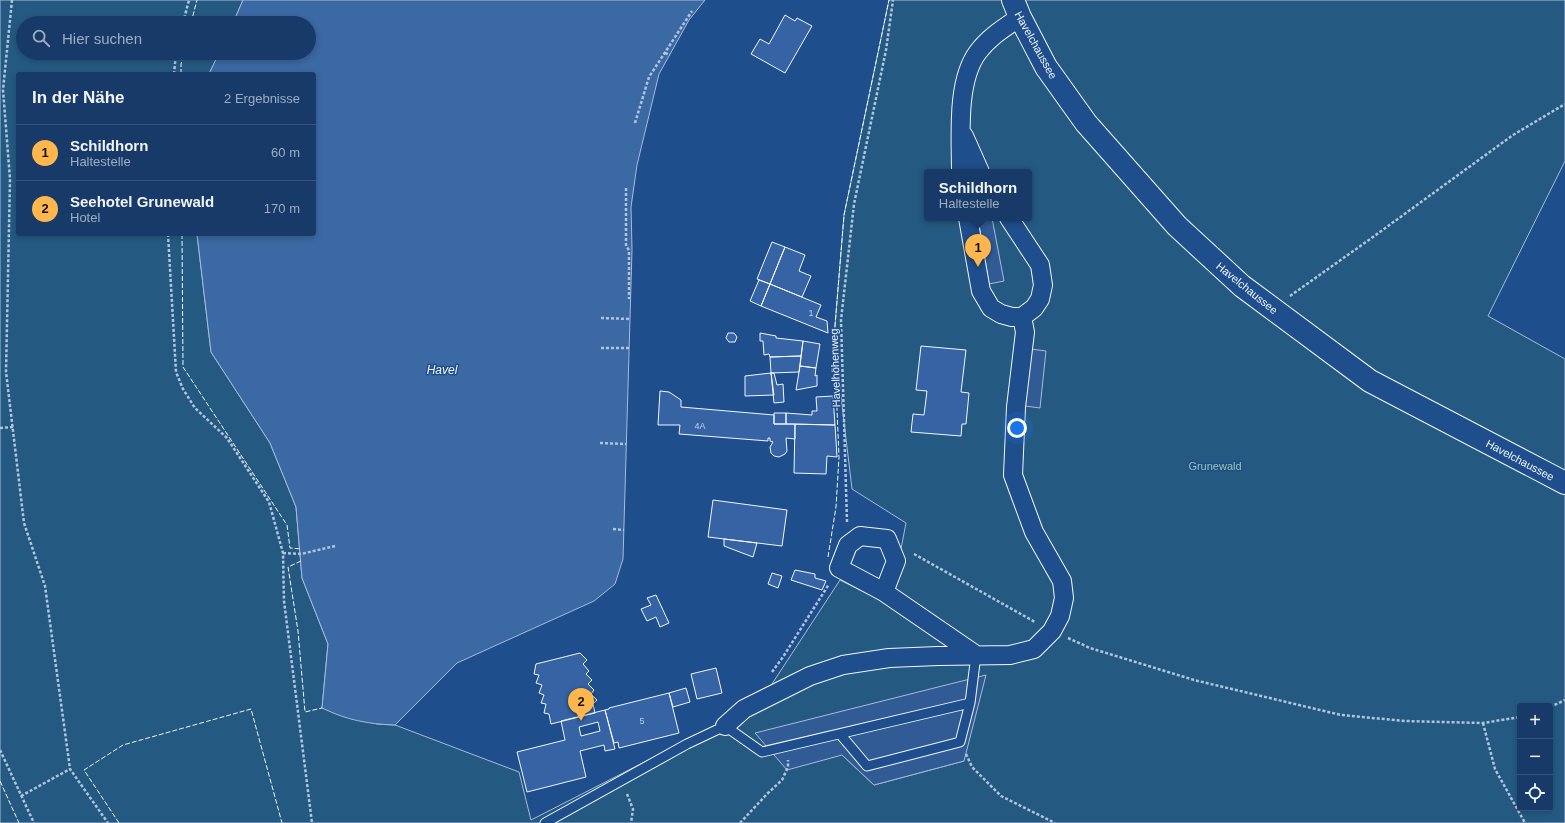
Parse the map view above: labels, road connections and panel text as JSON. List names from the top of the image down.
{
  "streets": {
    "street": ["Havelchaussee"],
    "path": ["Havelhöhenweg"]
  },
  "water": ["Havel"],
  "parks": ["Grunewald"],
  "house_numbers": ["1", "4A", "5"],
  "page": {
    "search": "Hier suchen",
    "heading": ["In der Nähe", "2 Ergebnisse"],
    "list": [
      {
        "mark": "1",
        "name": "Schildhorn",
        "note": "Haltestelle",
        "value": "60 m"
      },
      {
        "mark": "2",
        "name": "Seehotel Grunewald",
        "note": "Hotel",
        "value": "170 m"
      }
    ],
    "popup": ["Schildhorn", "Haltestelle"],
    "pins": ["1", "2"],
    "map_buttons": ["+", "−"]
  }
}
